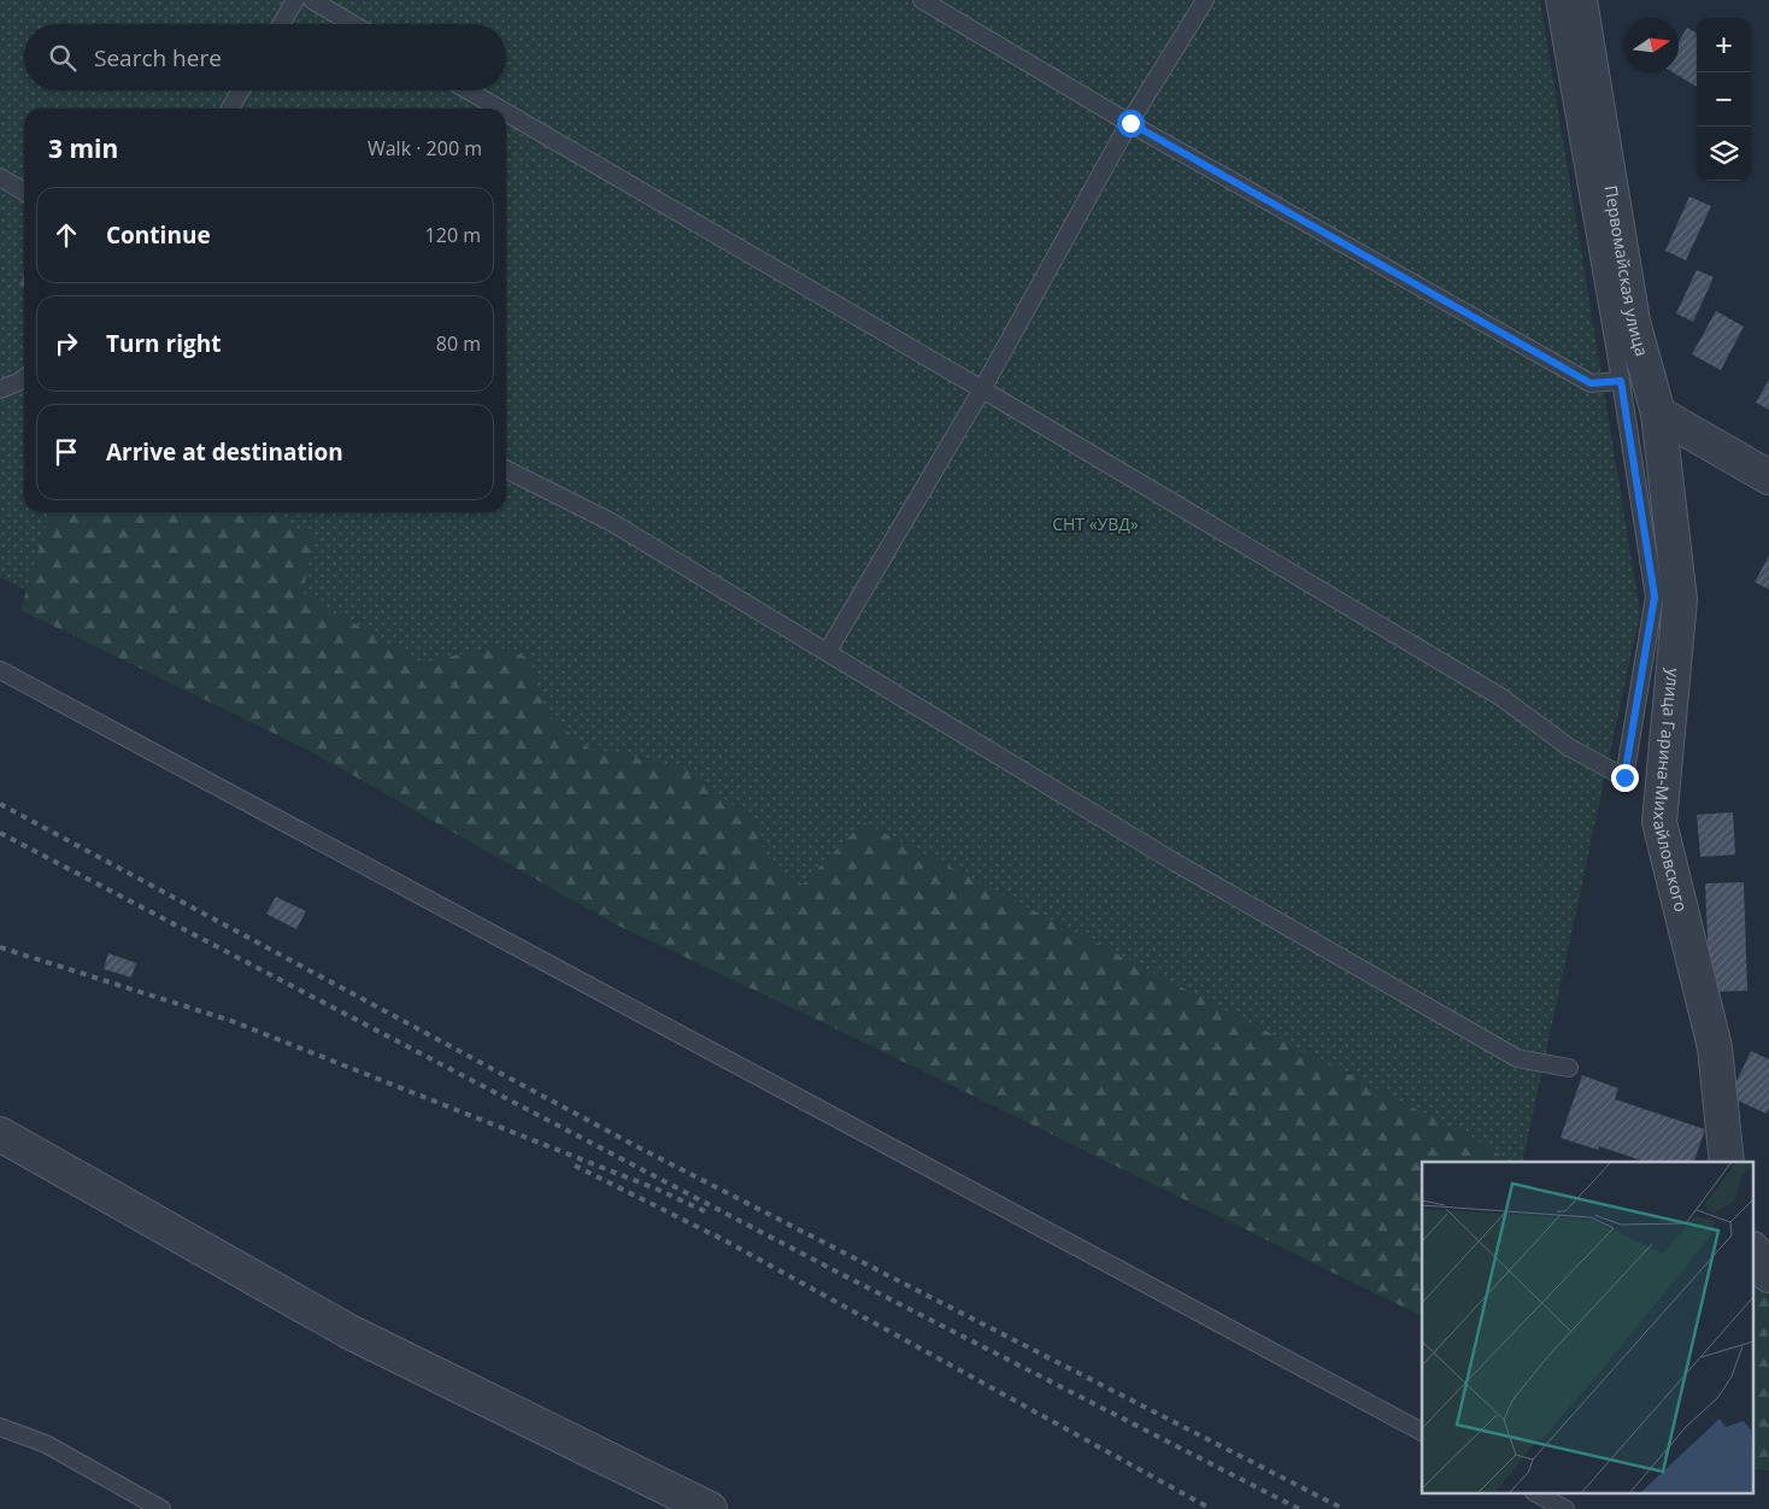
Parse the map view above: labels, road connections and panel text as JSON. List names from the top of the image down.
{
  "streets": {
    "street": ["Первомайская улица", "улица Гарина-Михайловского"]
  },
  "crossings": [
    ["Первомайская улица", "улица Гарина-Михайловского"]
  ],
  "parks": ["СНТ «УВД»"],
  "north": "right",
  "page": {
    "map_buttons": ["+", "−"],
    "search": "Search here",
    "heading": ["3 min", "Walk · 200 m"],
    "list": [
      ["Continue", "120 m"],
      ["Turn right", "80 m"],
      "Arrive at destination"
    ]
  }
}
